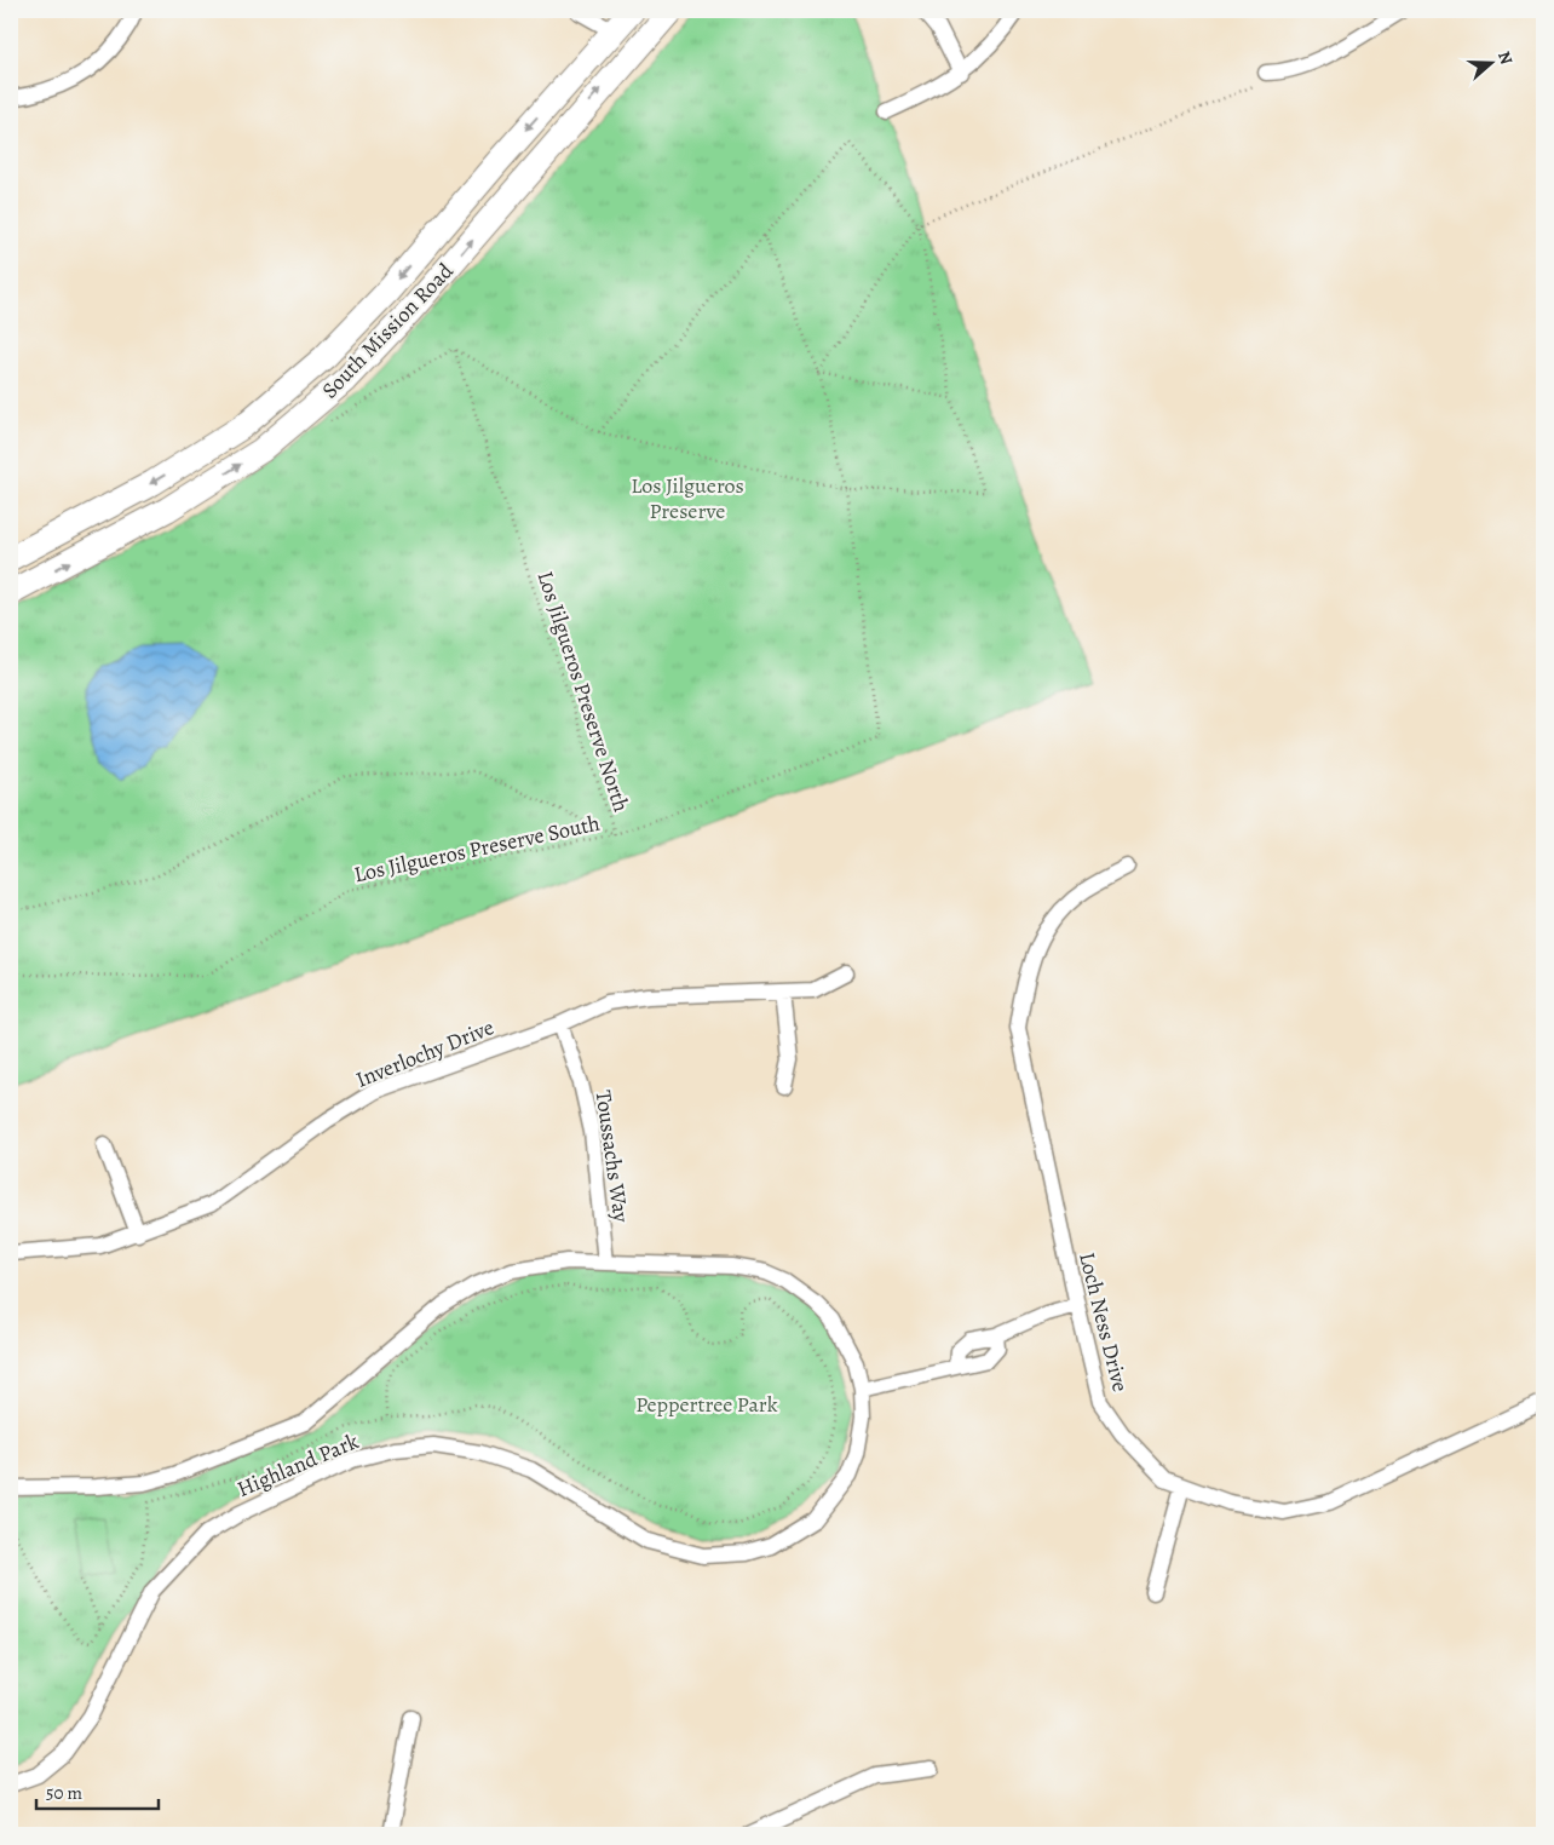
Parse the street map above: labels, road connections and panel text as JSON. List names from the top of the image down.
{
  "streets": {
    "main road": ["South Mission Road"],
    "street": [
      "Inverlochy Drive",
      "Toussachs Way",
      "Loch Ness Drive",
      "Highland Park"
    ],
    "path": ["Los Jilgueros Preserve North", "Los Jilgueros Preserve South"]
  },
  "crossings": [
    ["Los Jilgueros Preserve North", "Los Jilgueros Preserve South"],
    ["Inverlochy Drive", "Toussachs Way"],
    ["Toussachs Way", "Highland Park"]
  ],
  "parks": ["Los Jilgueros Preserve", "Peppertree Park"],
  "scale_bar": "50 m",
  "north": "right"
}
